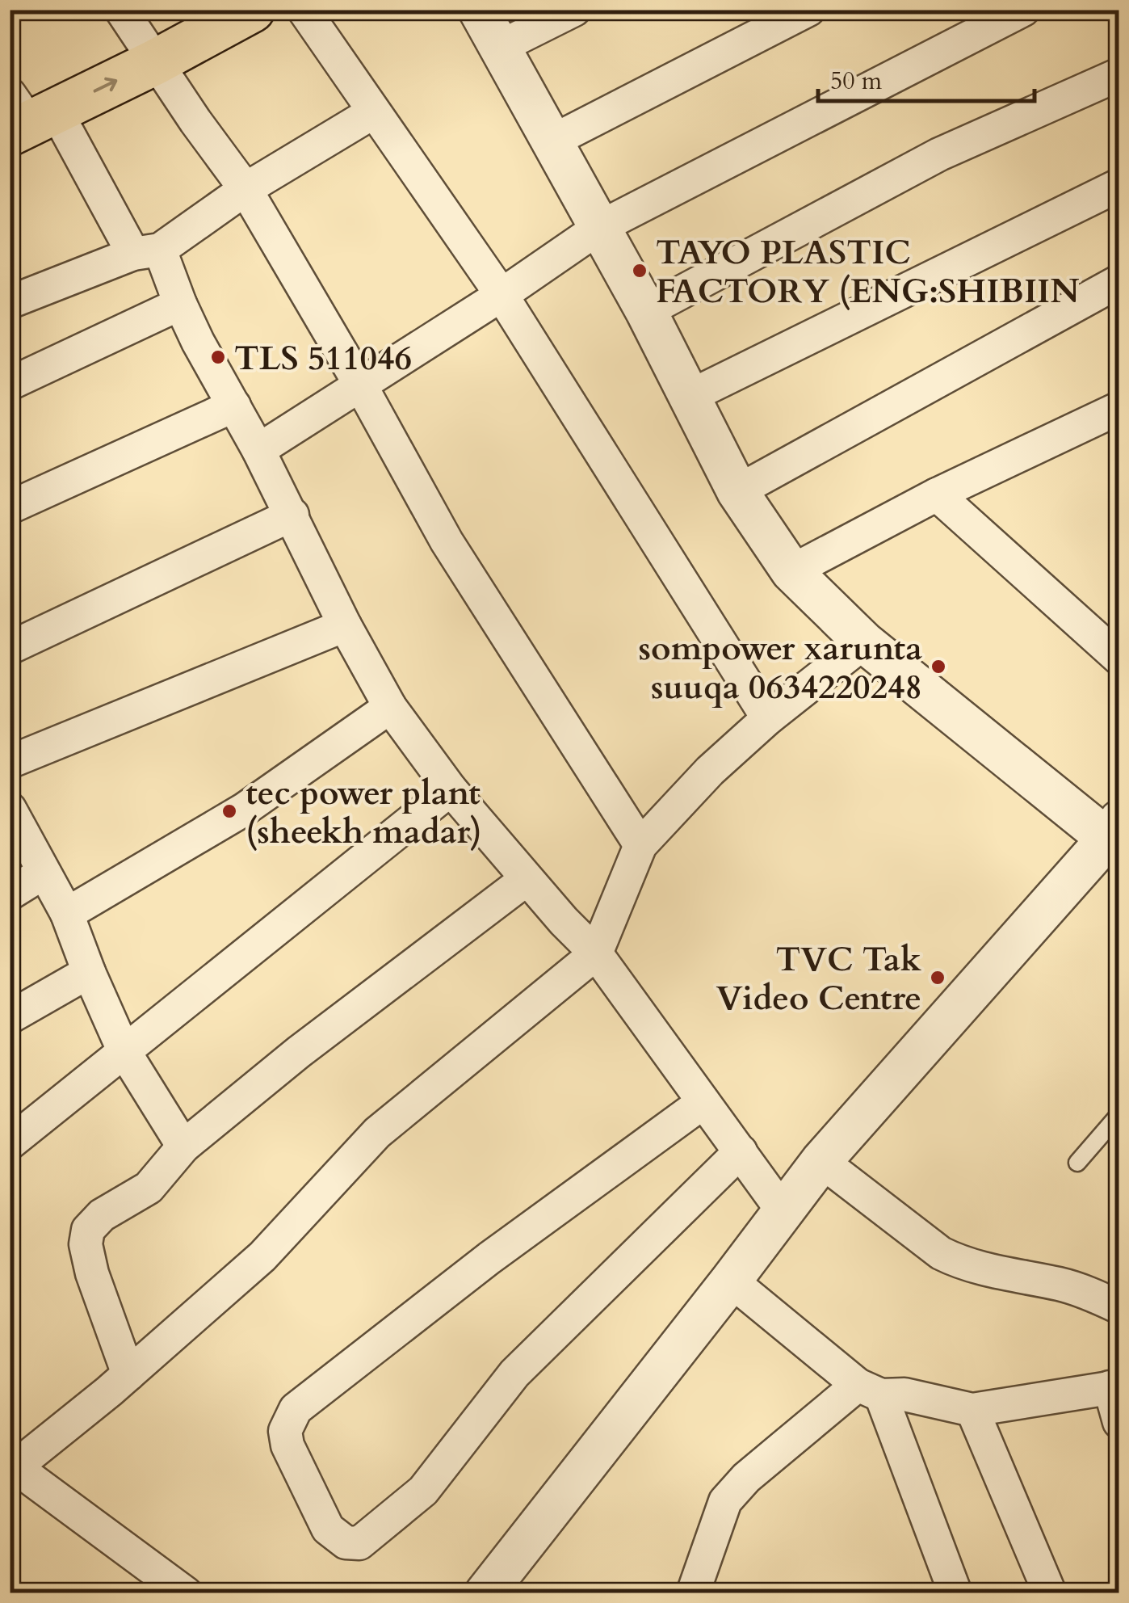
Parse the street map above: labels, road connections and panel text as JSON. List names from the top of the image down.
{
  "places": [
    "TAYO PLASTIC FACTORY (ENG:SHIBIIN",
    "TLS 511046",
    "sompower xarunta suuqa 0634220248",
    "tec power plant (sheekh madar)",
    "TVC Tak Video Centre"
  ],
  "scale_bar": "50 m"
}
